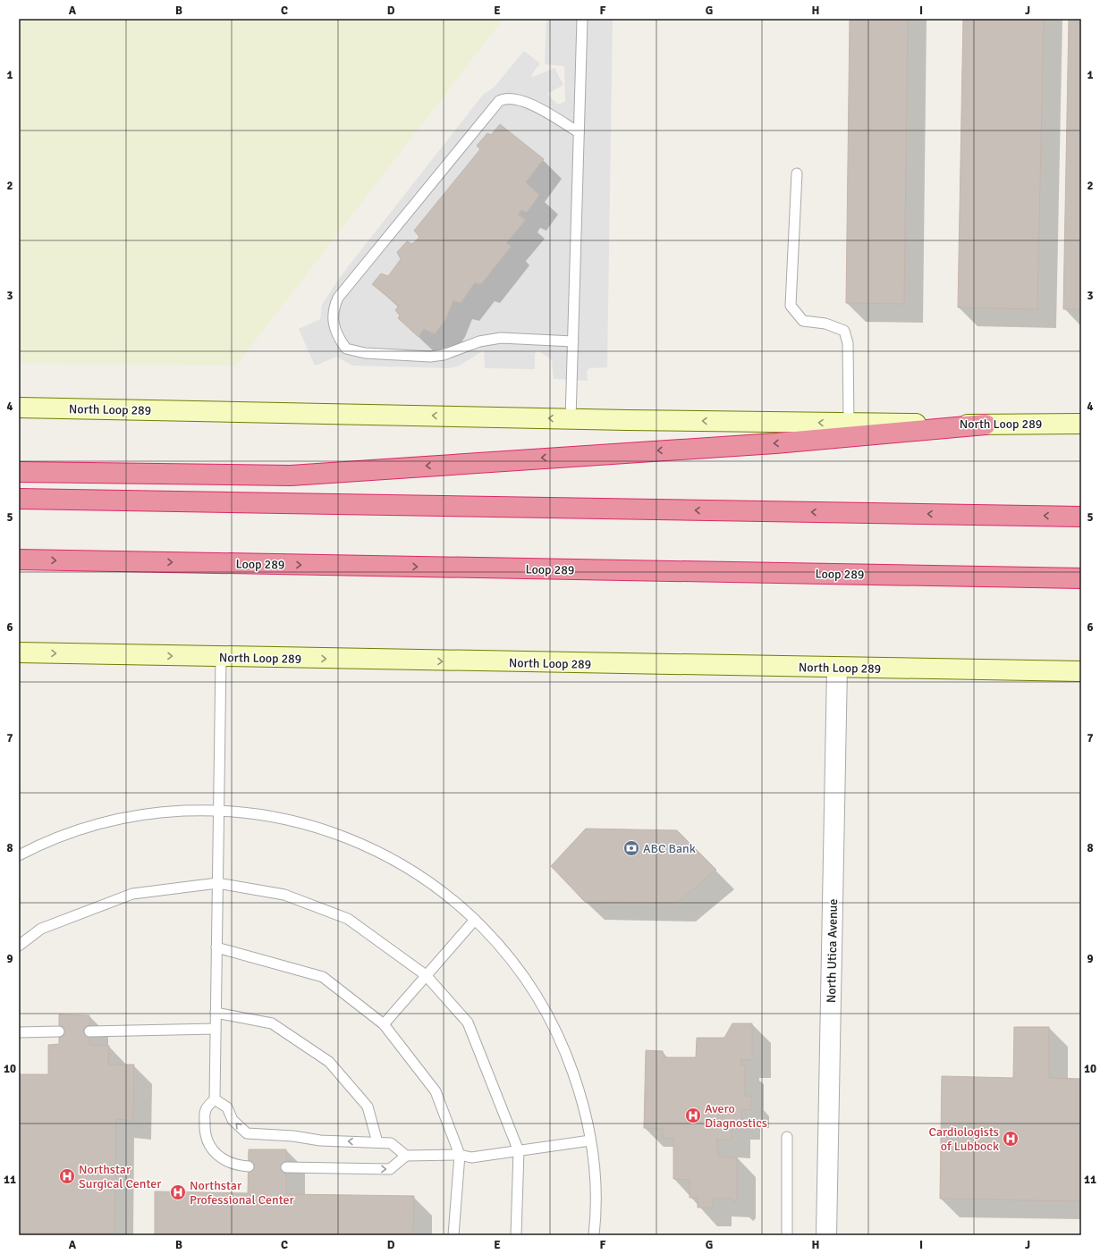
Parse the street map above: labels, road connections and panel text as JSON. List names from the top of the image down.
{
  "streets": {
    "highway": ["Loop 289"],
    "main road": ["North Loop 289"],
    "street": ["North Utica Avenue"]
  },
  "crossings": [
    ["North Loop 289", "North Utica Avenue"]
  ],
  "places": {
    "bank": ["ABC Bank"],
    "hospital": [
      "Avero Diagnostics",
      "Cardiologists of Lubbock",
      "Northstar Surgical Center",
      "Northstar Professional Center"
    ]
  },
  "grid": {
    "columns": [
      "A",
      "B",
      "C",
      "D",
      "E",
      "F",
      "G",
      "H",
      "I",
      "J"
    ],
    "rows": [
      "1",
      "2",
      "3",
      "4",
      "5",
      "6",
      "7",
      "8",
      "9",
      "10",
      "11"
    ]
  }
}
